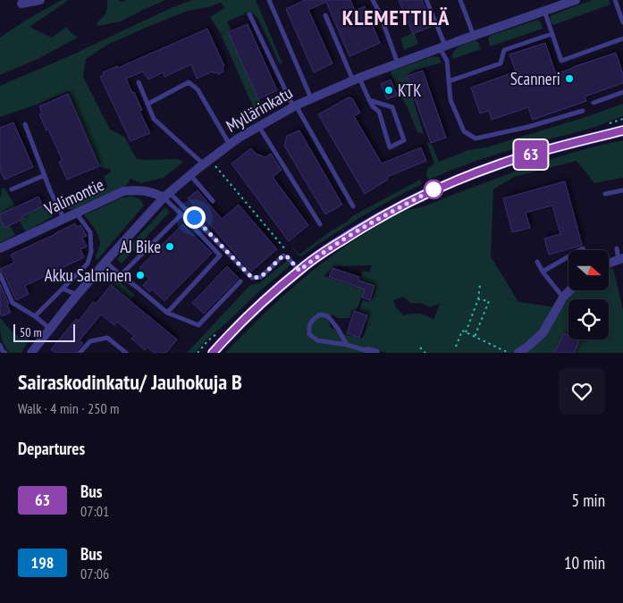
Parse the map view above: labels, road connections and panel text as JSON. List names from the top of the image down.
{
  "streets": {
    "street": ["Myllärinkatu", "Valimontie"]
  },
  "crossings": [
    ["Myllärinkatu", "Valimontie"]
  ],
  "districts": ["KLEMETTILÄ"],
  "places": [
    "Scanneri",
    "KTK",
    "AJ Bike",
    "Akku Salminen"
  ],
  "lines": ["bus line 63"],
  "scale_bar": "50 m",
  "north": "right",
  "page": {
    "on_map": "63",
    "scale": "50 m",
    "heading": [
      ["Sairaskodinkatu/ Jauhokuja B", "Walk · 4 min · 250 m"],
      "Departures"
    ],
    "list": [
      {
        "mark": "63",
        "name": "Bus",
        "note": "07:01",
        "value": "5 min"
      },
      {
        "mark": "198",
        "name": "Bus",
        "note": "07:06",
        "value": "10 min"
      }
    ]
  }
}
